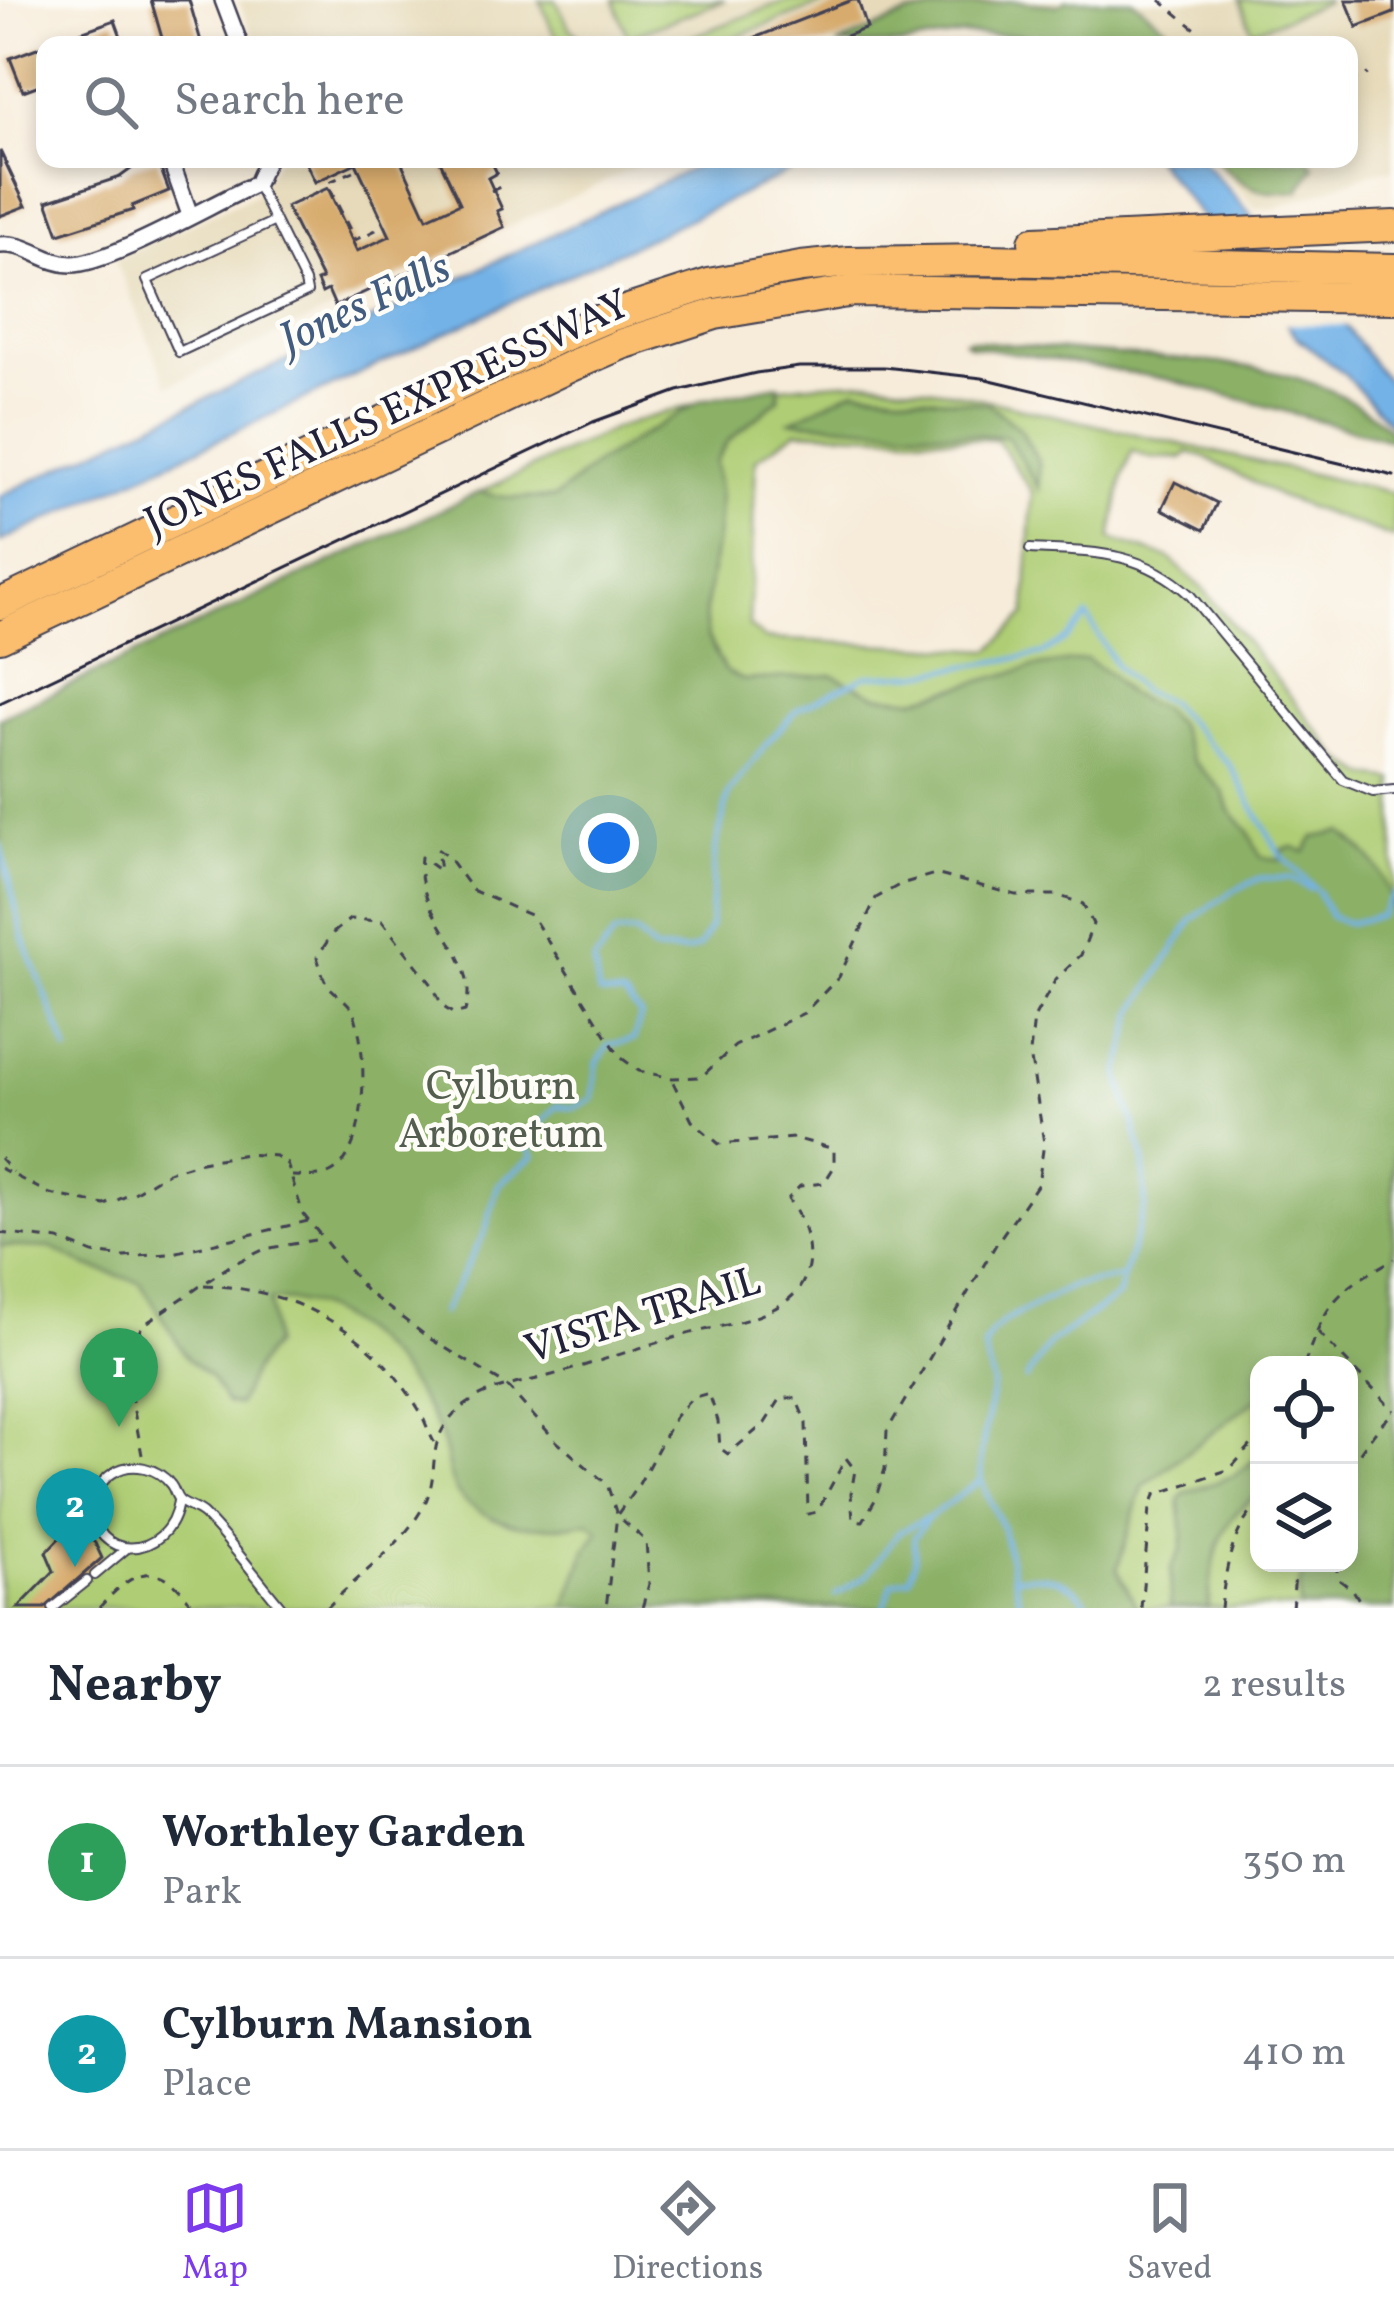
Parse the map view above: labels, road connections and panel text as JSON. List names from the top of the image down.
{
  "streets": {
    "highway": ["JONES FALLS EXPRESSWAY"],
    "path": ["VISTA TRAIL"]
  },
  "water": ["Jones Falls"],
  "parks": ["Cylburn Arboretum"],
  "page": {
    "search": "Search here",
    "pins": ["1", "2"],
    "heading": ["Nearby", "2 results"],
    "list": [
      {
        "mark": "1",
        "name": "Worthley Garden",
        "note": "Park",
        "value": "350 m"
      },
      {
        "mark": "2",
        "name": "Cylburn Mansion",
        "note": "Place",
        "value": "410 m"
      }
    ],
    "nav": ["Map", "Directions", "Saved"]
  }
}
